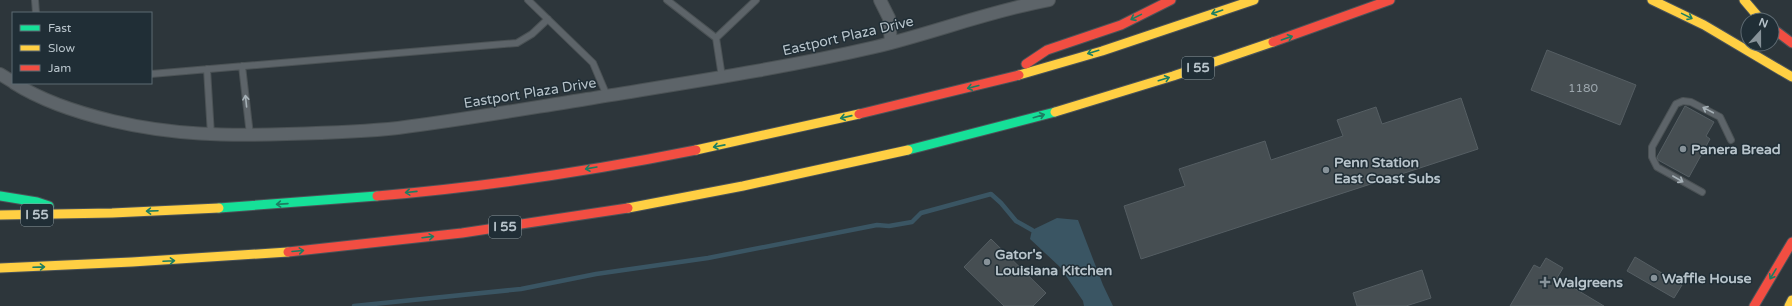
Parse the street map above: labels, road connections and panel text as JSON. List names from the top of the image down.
{
  "streets": {
    "main road": ["I 55"],
    "street": ["Eastport Plaza Drive"]
  },
  "places": {
    "other": [
      "Panera Bread",
      "Penn Station East Coast Subs",
      "Gator's Louisiana Kitchen",
      "Waffle House"
    ],
    "health": ["Walgreens"]
  },
  "house_numbers": ["1180"],
  "legend": ["Fast", "Slow", "Jam"],
  "north": "top"
}
